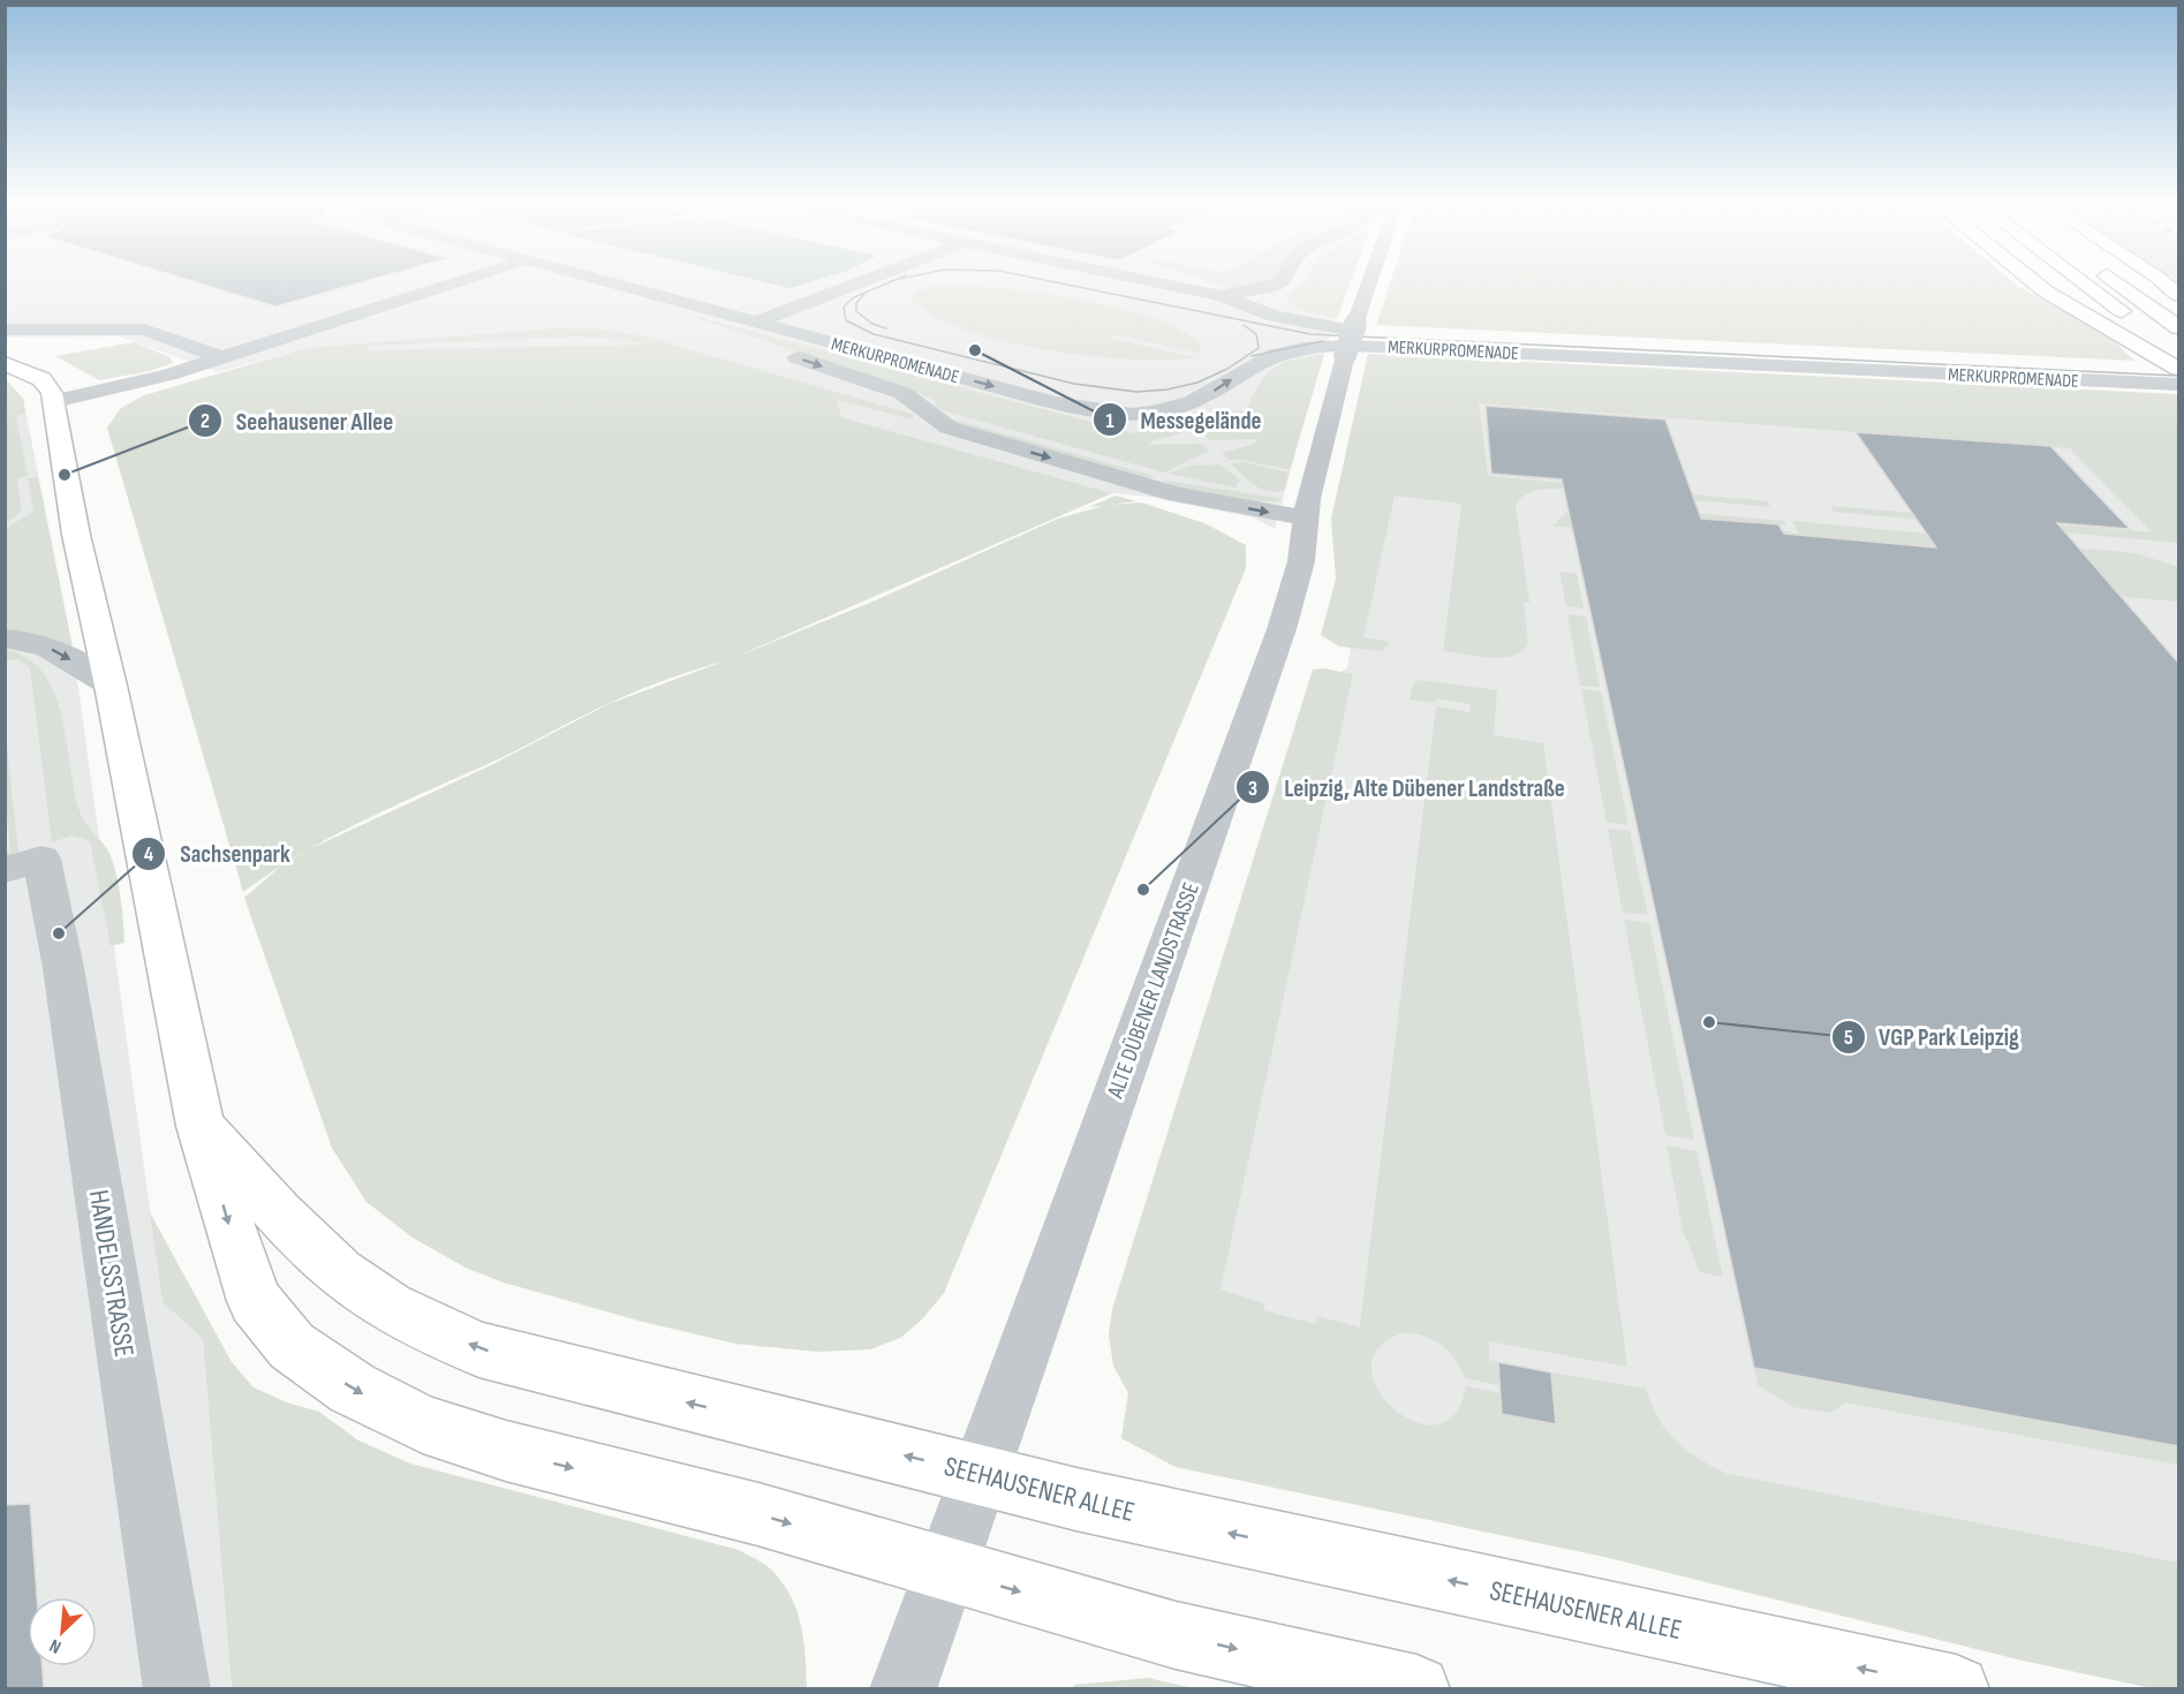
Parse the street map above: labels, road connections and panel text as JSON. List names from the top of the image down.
{
  "streets": {
    "main road": ["SEEHAUSENER ALLEE"],
    "street": ["MERKURPROMENADE", "ALTE DÜBENER LANDSTRASSE", "HANDELSSTRASSE"]
  },
  "crossings": [
    ["MERKURPROMENADE", "ALTE DÜBENER LANDSTRASSE"],
    ["ALTE DÜBENER LANDSTRASSE", "SEEHAUSENER ALLEE"]
  ],
  "places": [
    "Messegelände",
    "Seehausener Allee",
    "Leipzig, Alte Dübener Landstraße",
    "Sachsenpark",
    "VGP Park Leipzig"
  ],
  "north": "bottom left"
}
